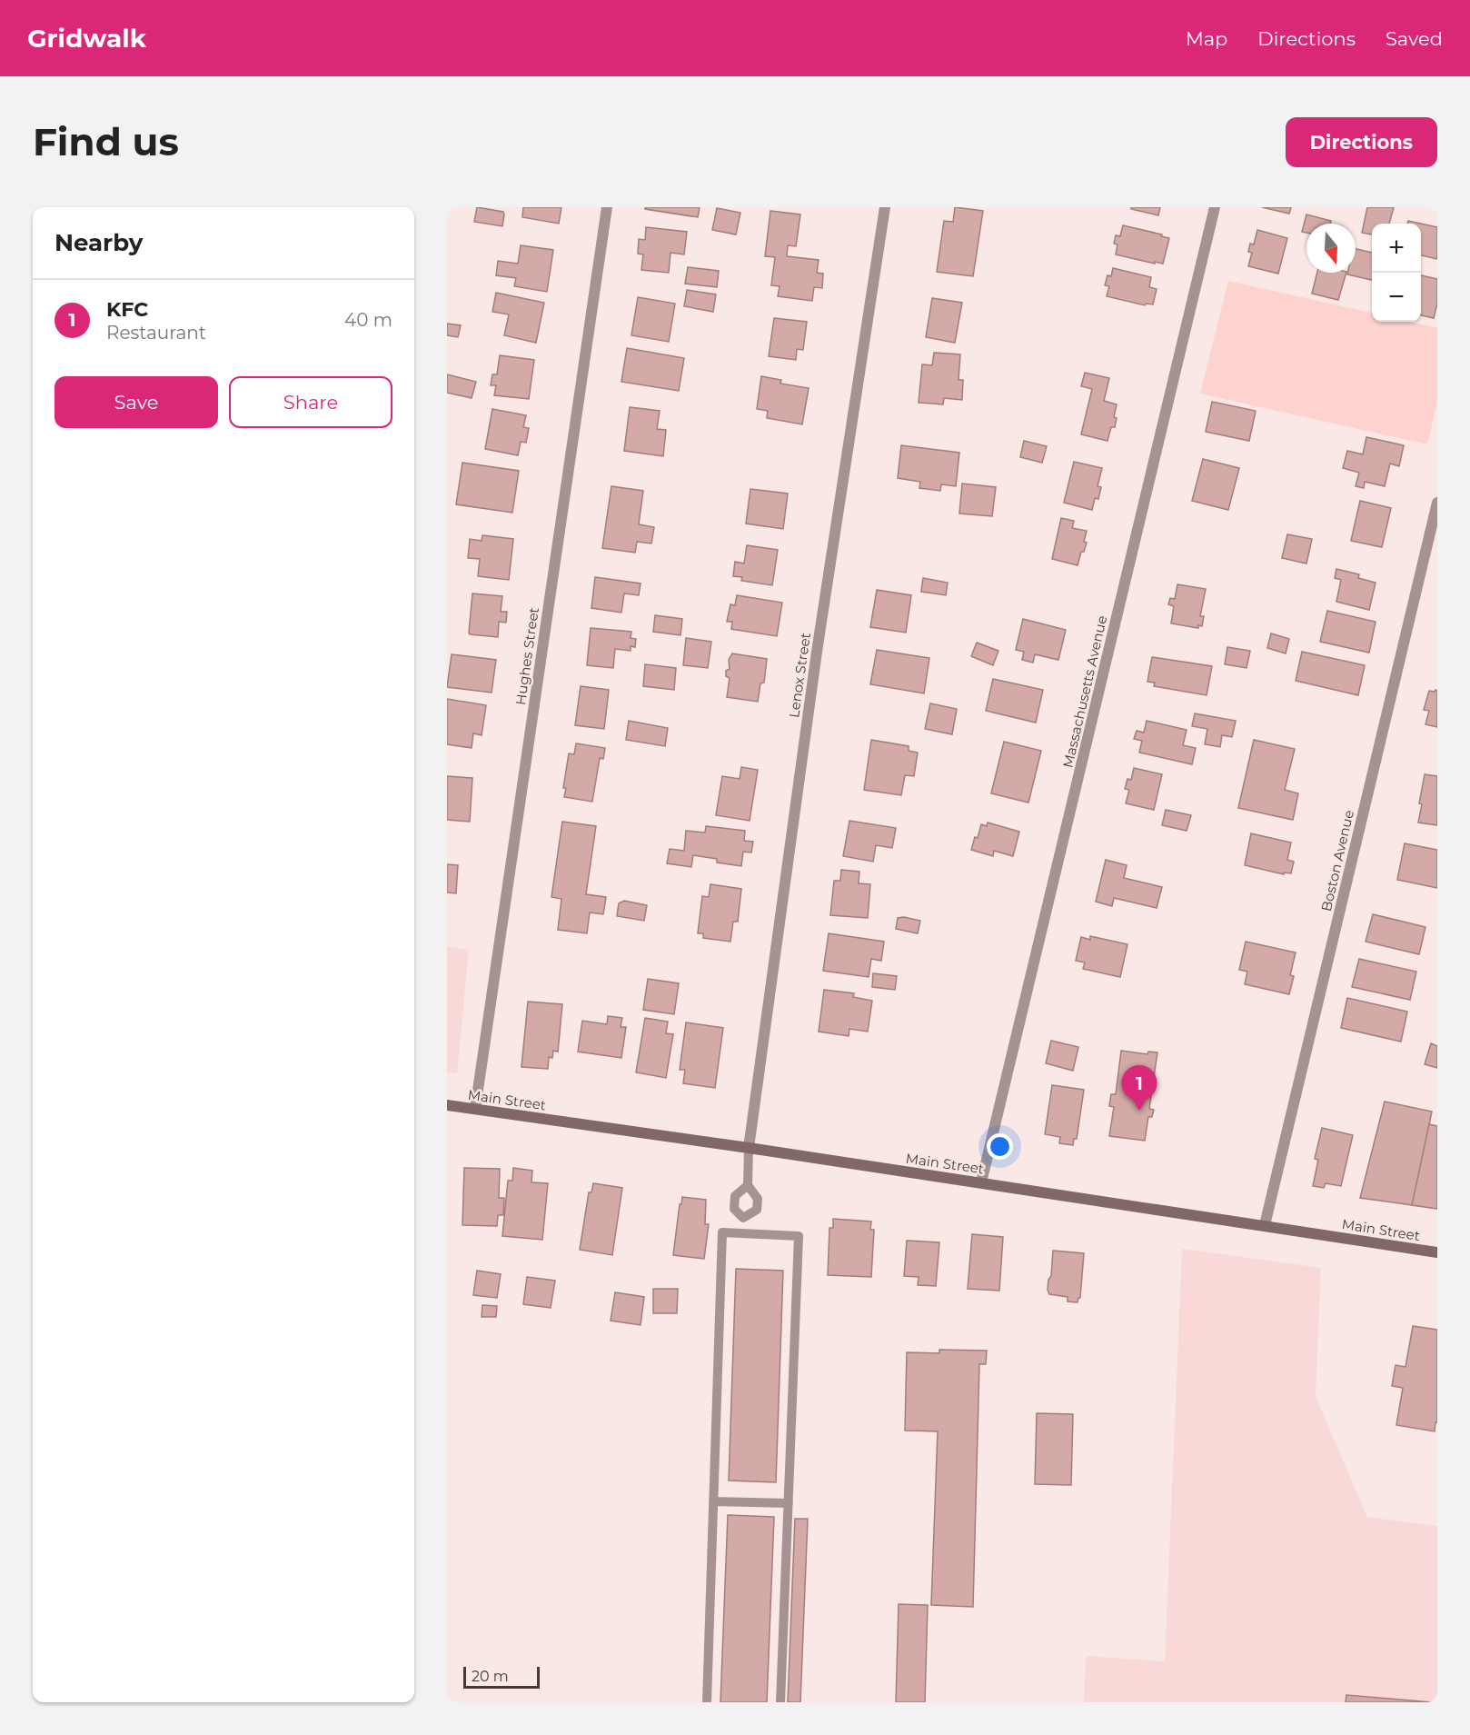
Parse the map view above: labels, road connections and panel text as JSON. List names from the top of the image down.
{
  "streets": {
    "main road": ["Main Street"],
    "street": [
      "Hughes Street",
      "Lenox Street",
      "Massachusetts Avenue",
      "Boston Avenue"
    ]
  },
  "crossings": [
    ["Hughes Street", "Main Street"],
    ["Lenox Street", "Main Street"],
    ["Massachusetts Avenue", "Main Street"],
    ["Boston Avenue", "Main Street"]
  ],
  "scale_bar": "20 m",
  "north": "bottom",
  "page": {
    "header": "Gridwalk",
    "nav": ["Map", "Directions", "Saved"],
    "buttons": [
      "Directions",
      ["Save", "Share"]
    ],
    "title": "Find us",
    "heading": "Nearby",
    "map_buttons": ["+", "−"],
    "list": [
      {
        "mark": "1",
        "name": "KFC",
        "note": "Restaurant",
        "value": "40 m"
      }
    ],
    "pins": "1",
    "scale": "20 m"
  }
}
